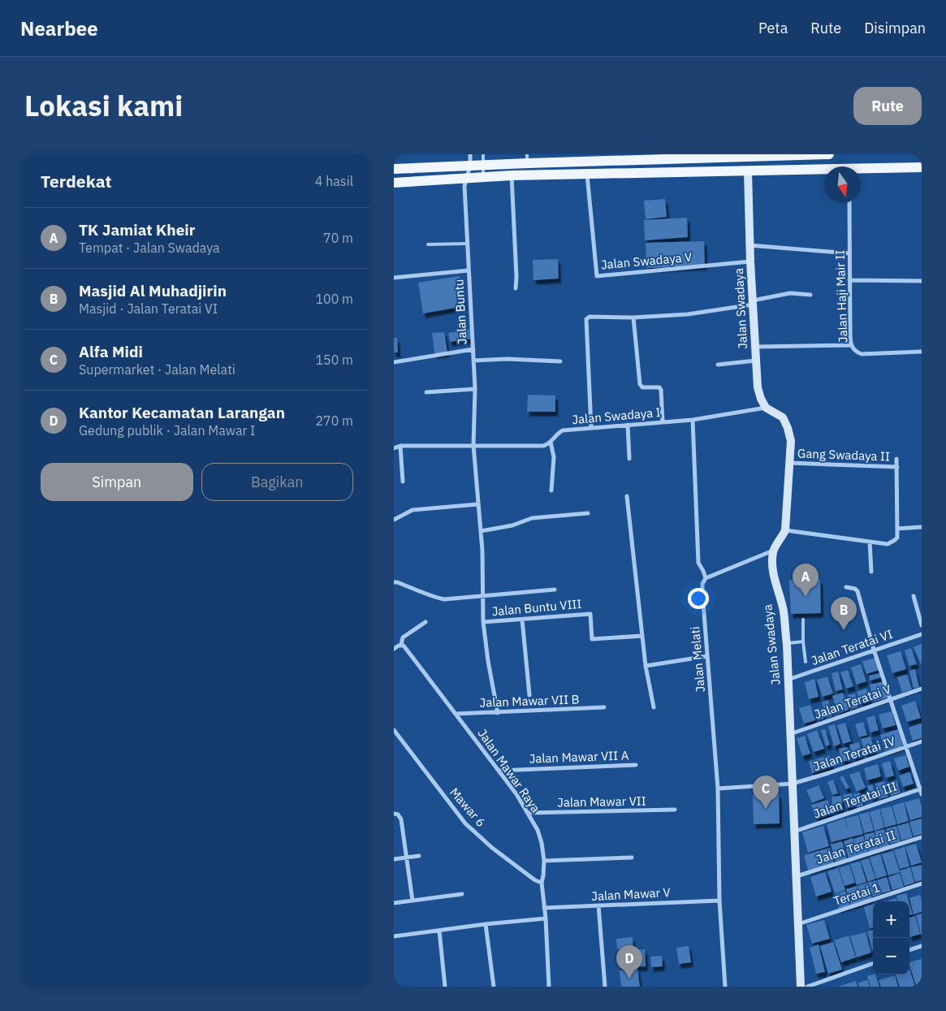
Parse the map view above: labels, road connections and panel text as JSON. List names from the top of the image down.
{
  "streets": {
    "street": [
      "Jalan Swadaya V",
      "Jalan Haji Mair II",
      "Jalan Swadaya",
      "Jalan Buntu",
      "Jalan Swadaya I",
      "Gang Swadaya II",
      "Jalan Buntu VIII",
      "Jalan Teratai VI",
      "Jalan Melati",
      "Jalan Mawar VII B",
      "Jalan Teratai V",
      "Jalan Teratai IV",
      "Jalan Mawar VII A",
      "Jalan Mawar Raya",
      "Jalan Teratai III",
      "Jalan Mawar VII",
      "Mawar 6",
      "Jalan Teratai II",
      "Jalan Mawar V",
      "Teratai 1"
    ]
  },
  "crossings": [
    ["Jalan Swadaya V", "Jalan Swadaya"],
    ["Jalan Swadaya", "Jalan Swadaya I"],
    ["Jalan Swadaya", "Jalan Teratai VI"],
    ["Jalan Swadaya", "Jalan Teratai V"],
    ["Jalan Swadaya", "Jalan Teratai IV"],
    ["Jalan Swadaya", "Jalan Teratai III"],
    ["Jalan Swadaya", "Jalan Teratai II"],
    ["Jalan Swadaya", "Teratai 1"],
    ["Jalan Buntu", "Jalan Swadaya I"],
    ["Jalan Buntu", "Jalan Buntu VIII"],
    ["Jalan Buntu", "Jalan Mawar VII B"],
    ["Jalan Melati", "Jalan Mawar V"],
    ["Jalan Mawar VII B", "Jalan Mawar Raya"],
    ["Jalan Mawar VII A", "Jalan Mawar Raya"],
    ["Jalan Mawar Raya", "Jalan Mawar VII"],
    ["Jalan Mawar Raya", "Mawar 6"],
    ["Jalan Mawar Raya", "Jalan Mawar V"]
  ],
  "north": "bottom",
  "page": {
    "header": "Nearbee",
    "nav": ["Peta", "Rute", "Disimpan"],
    "title": "Lokasi kami",
    "buttons": [
      "Rute",
      ["Simpan", "Bagikan"]
    ],
    "heading": ["Terdekat", "4 hasil"],
    "list": [
      {
        "mark": "A",
        "name": "TK Jamiat Kheir",
        "note": "Tempat · Jalan Swadaya",
        "value": "70 m"
      },
      {
        "mark": "B",
        "name": "Masjid Al Muhadjirin",
        "note": "Masjid · Jalan Teratai VI",
        "value": "100 m"
      },
      {
        "mark": "C",
        "name": "Alfa Midi",
        "note": "Supermarket · Jalan Melati",
        "value": "150 m"
      },
      {
        "mark": "D",
        "name": "Kantor Kecamatan Larangan",
        "note": "Gedung publik · Jalan Mawar I",
        "value": "270 m"
      }
    ],
    "pins": [
      "A",
      "B",
      "C",
      "D"
    ],
    "map_buttons": ["+", "−"]
  }
}
